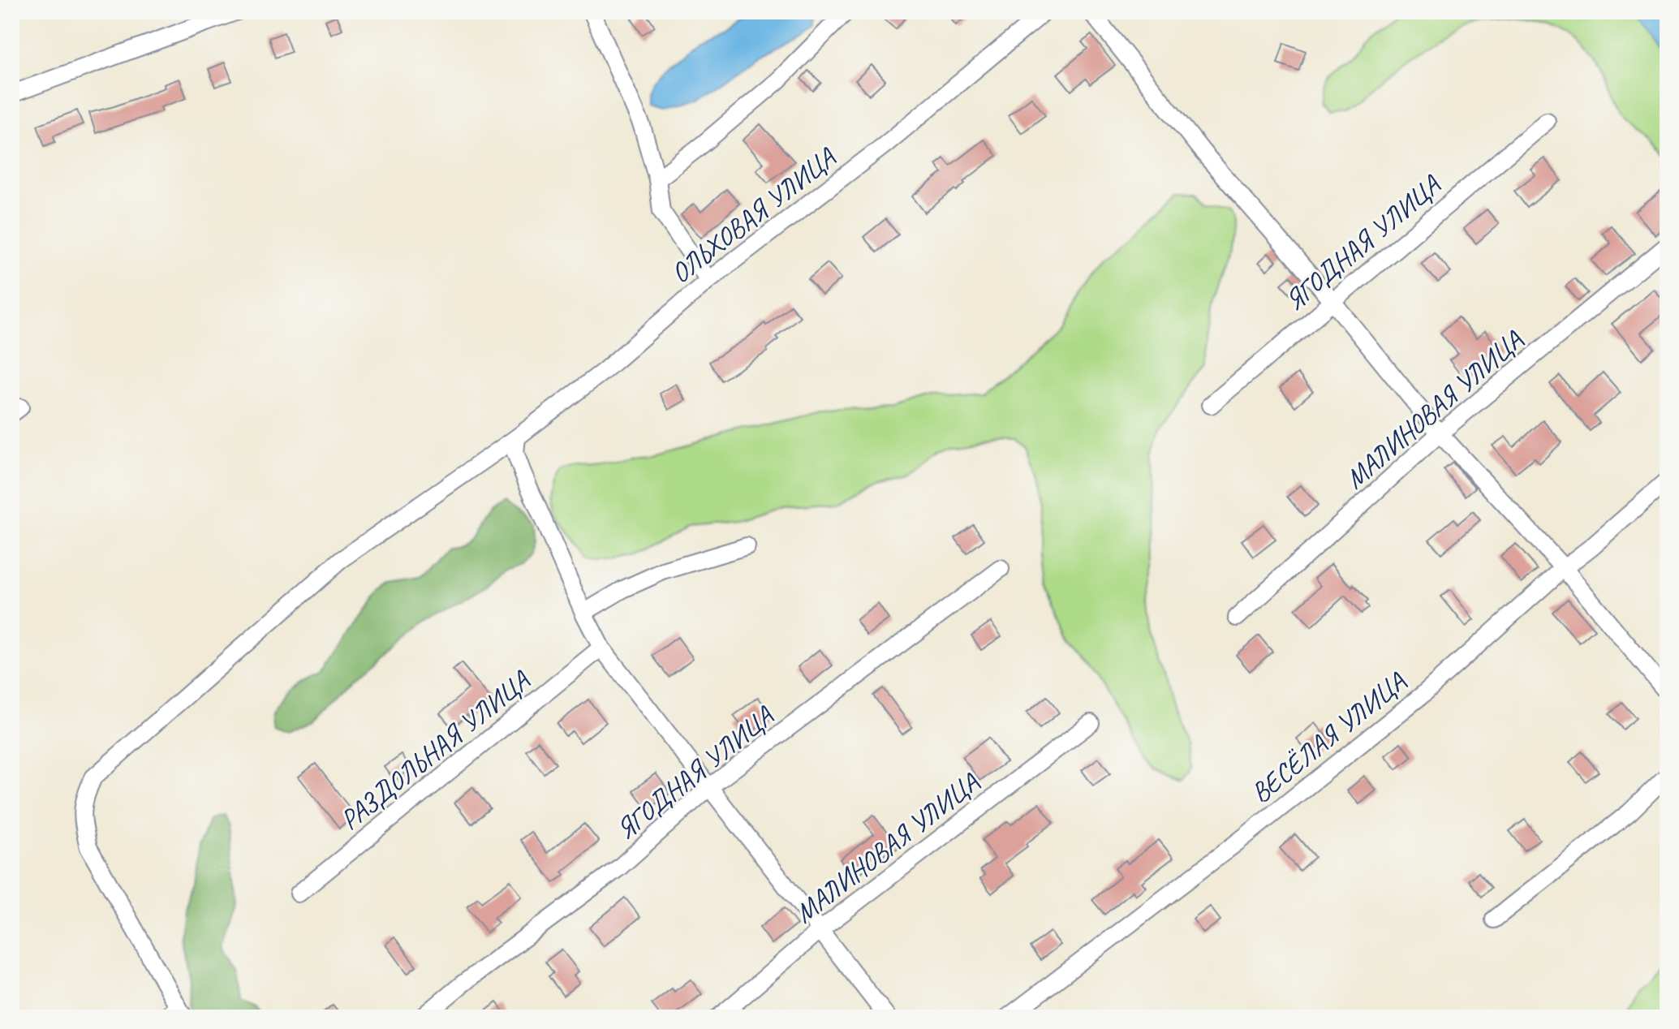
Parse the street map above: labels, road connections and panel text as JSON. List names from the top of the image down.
{
  "streets": {
    "street": [
      "ОЛЬХОВАЯ УЛИЦА",
      "ЯГОДНАЯ УЛИЦА",
      "МАЛИНОВАЯ УЛИЦА",
      "ВЕСЁЛАЯ УЛИЦА",
      "РАЗДОЛЬНАЯ УЛИЦА"
    ]
  }
}
